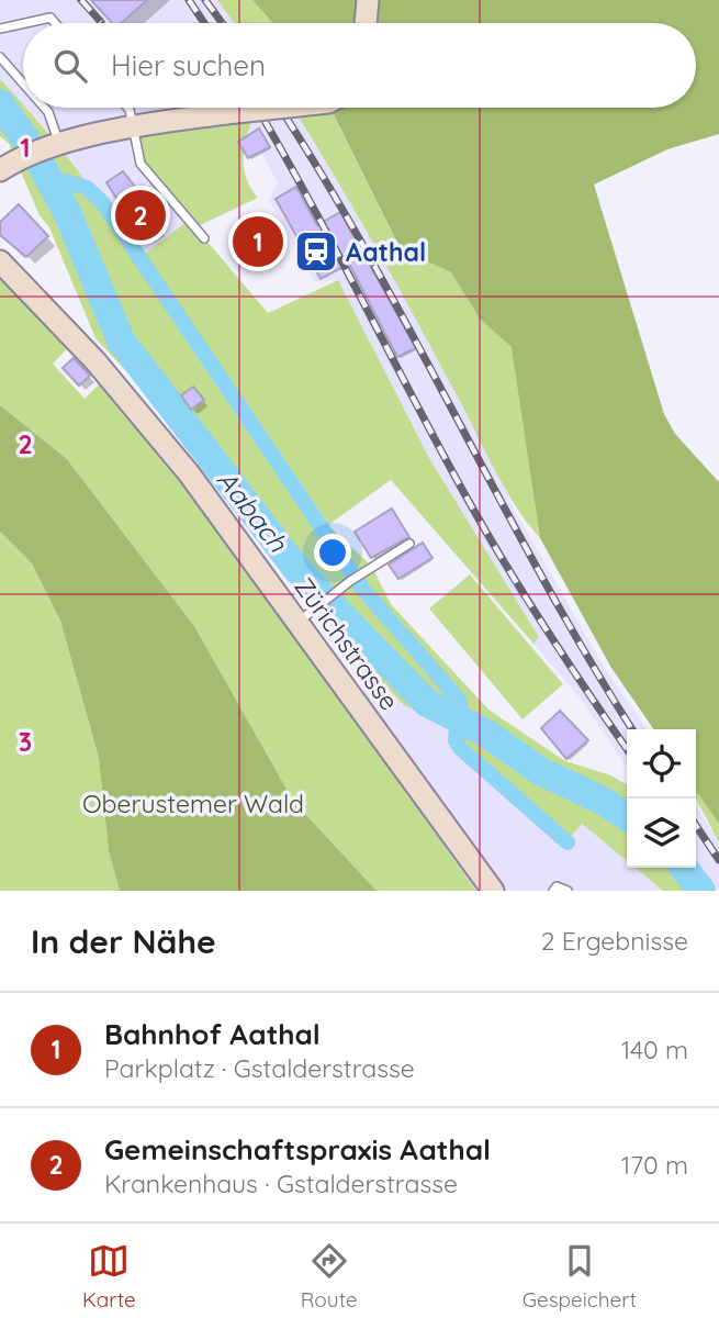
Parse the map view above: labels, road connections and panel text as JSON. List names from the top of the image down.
{
  "streets": {
    "main road": ["Zürichstrasse"]
  },
  "water": ["Aabach"],
  "parks": ["Oberustemer Wald"],
  "places": {
    "station": ["Aathal"]
  },
  "page": {
    "search": "Hier suchen",
    "pins": ["2", "1"],
    "heading": ["In der Nähe", "2 Ergebnisse"],
    "list": [
      {
        "mark": "1",
        "name": "Bahnhof Aathal",
        "note": "Parkplatz · Gstalderstrasse",
        "value": "140 m"
      },
      {
        "mark": "2",
        "name": "Gemeinschaftspraxis Aathal",
        "note": "Krankenhaus · Gstalderstrasse",
        "value": "170 m"
      }
    ],
    "nav": ["Karte", "Route", "Gespeichert"]
  },
  "grid": {
    "rows": ["1", "2", "3"]
  }
}
